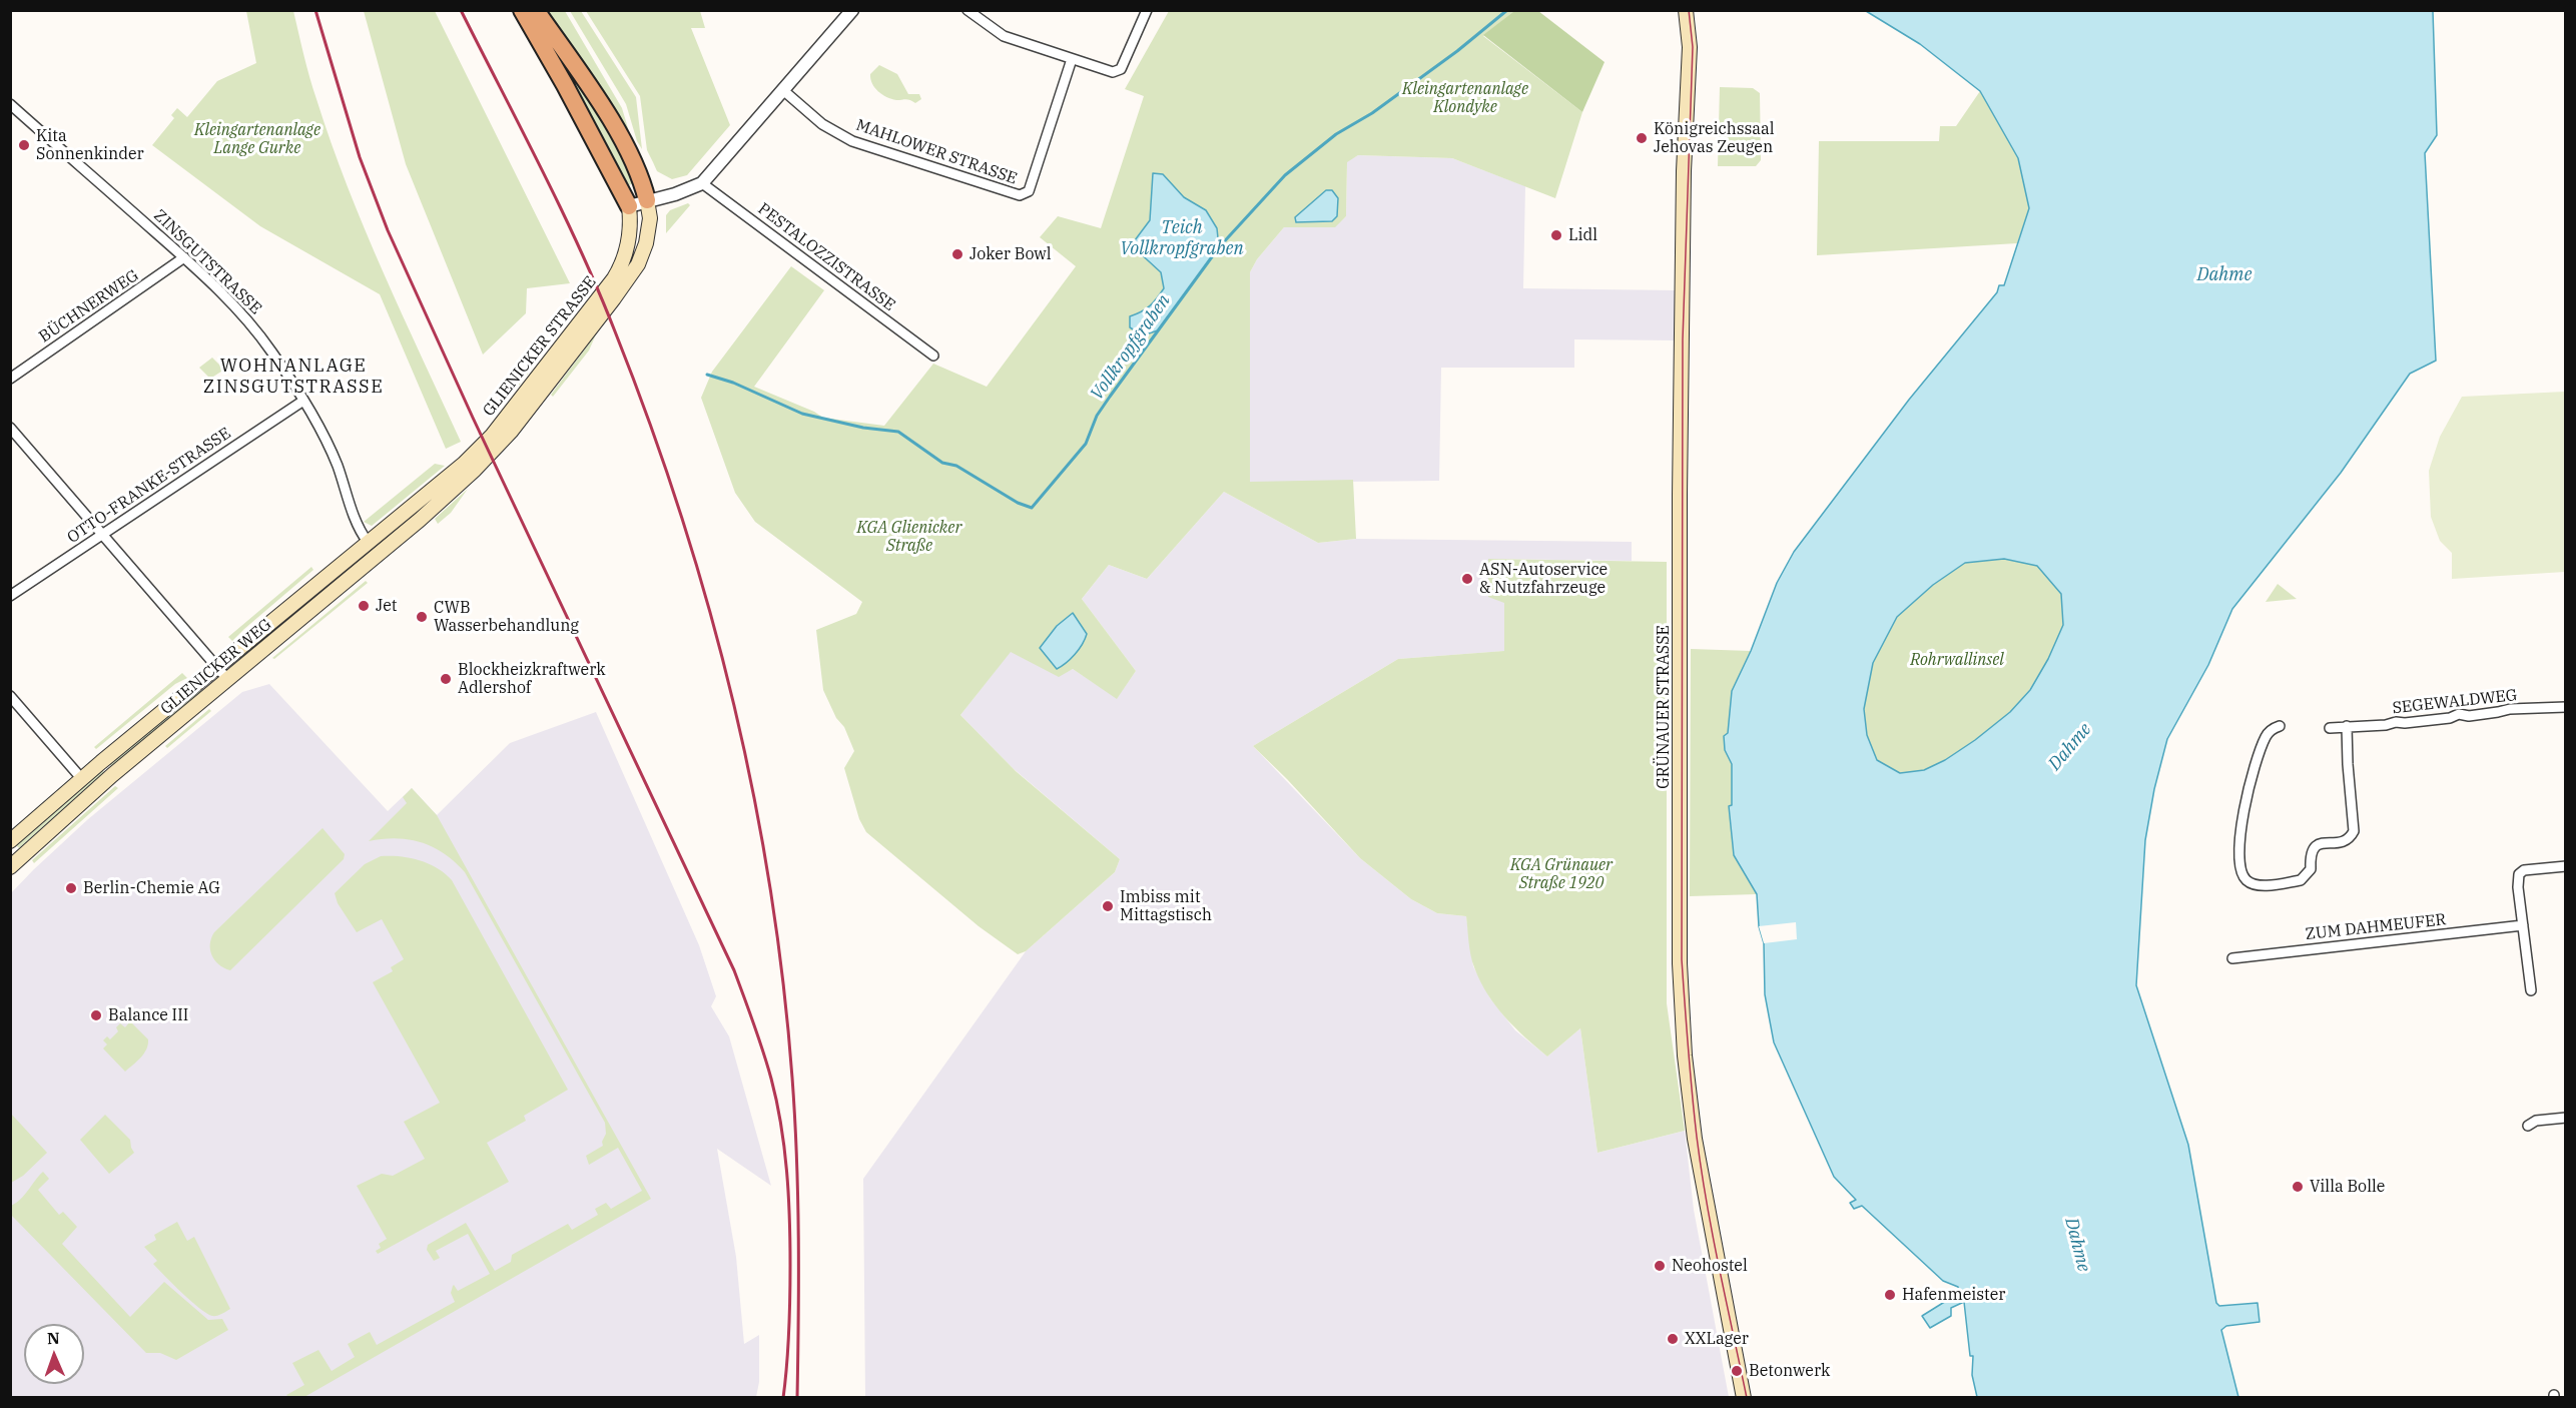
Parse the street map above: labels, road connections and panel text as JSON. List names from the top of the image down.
{
  "streets": {
    "main road": ["GLIENICKER STRASSE", "GLIENICKER WEG", "GRÜNAUER STRASSE"],
    "street": [
      "MAHLOWER STRASSE",
      "PESTALOZZISTRASSE",
      "ZINSGUTSTRASSE",
      "BÜCHNERWEG",
      "OTTO-FRANKE-STRASSE",
      "SEGEWALDWEG",
      "ZUM DAHMEUFER"
    ]
  },
  "crossings": [
    ["ZINSGUTSTRASSE", "BÜCHNERWEG"],
    ["ZINSGUTSTRASSE", "OTTO-FRANKE-STRASSE"],
    ["ZINSGUTSTRASSE", "GLIENICKER WEG"],
    ["GLIENICKER STRASSE", "GLIENICKER WEG"]
  ],
  "districts": ["WOHNANLAGE ZINSGUTSTRASSE"],
  "water": ["Teich Vollkropfgraben", "Dahme", "Vollkropfgraben"],
  "parks": [
    "Kleingartenanlage Klondyke",
    "Kleingartenanlage Lange Gurke",
    "KGA Glienicker Straße",
    "Rohrwallinsel",
    "KGA Grünauer Straße 1920"
  ],
  "places": [
    "Königreichssaal Jehovas Zeugen",
    "Kita Sonnenkinder",
    "Lidl",
    "Joker Bowl",
    "ASN-Autoservice & Nutzfahrzeuge",
    "Jet",
    "CWB Wasserbehandlung",
    "Blockheizkraftwerk Adlershof",
    "Berlin-Chemie AG",
    "Imbiss mit Mittagstisch",
    "Balance III",
    "Villa Bolle",
    "Neohostel",
    "Hafenmeister",
    "XXLager",
    "Betonwerk"
  ],
  "north": "top"
}
